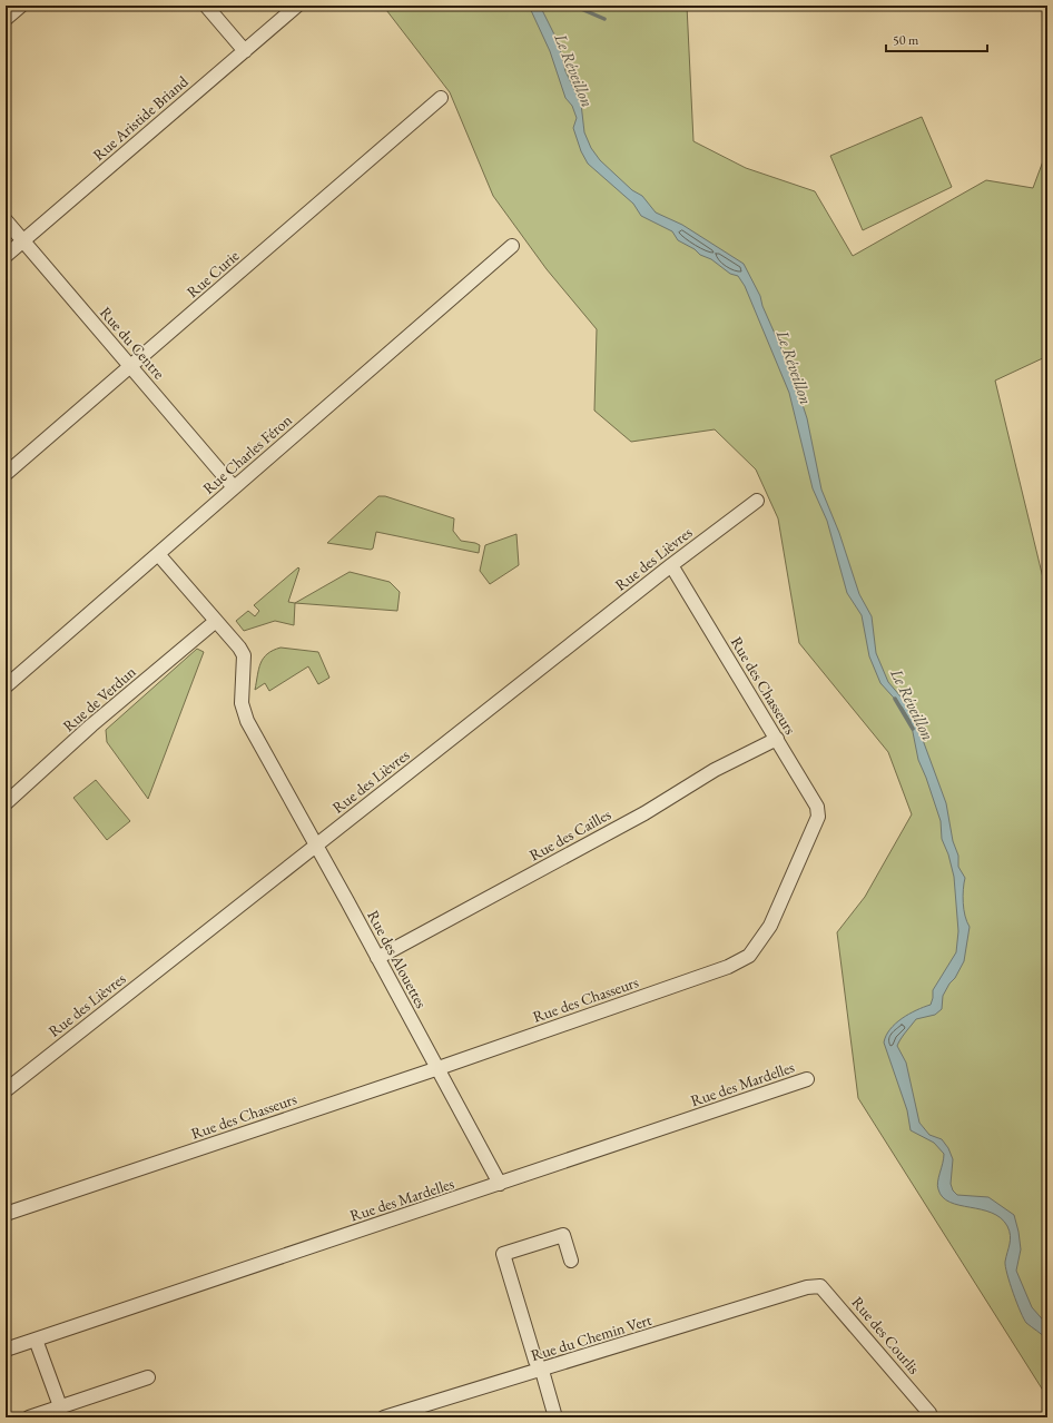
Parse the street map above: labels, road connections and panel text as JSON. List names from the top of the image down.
{
  "streets": {
    "street": [
      "Rue Aristide Briand",
      "Rue Curie",
      "Rue du Centre",
      "Rue Charles Féron",
      "Rue des Lièvres",
      "Rue des Chasseurs",
      "Rue de Verdun",
      "Rue des Cailles",
      "Rue des Alouettes",
      "Rue des Mardelles",
      "Rue des Courlis",
      "Rue du Chemin Vert"
    ]
  },
  "crossings": [
    ["Rue Aristide Briand", "Rue du Centre"],
    ["Rue Curie", "Rue du Centre"],
    ["Rue du Centre", "Rue Charles Féron"],
    ["Rue Charles Féron", "Rue des Alouettes"],
    ["Rue des Lièvres", "Rue des Chasseurs"],
    ["Rue des Lièvres", "Rue des Alouettes"],
    ["Rue des Chasseurs", "Rue des Cailles"],
    ["Rue des Chasseurs", "Rue des Alouettes"],
    ["Rue de Verdun", "Rue des Alouettes"],
    ["Rue des Cailles", "Rue des Alouettes"],
    ["Rue des Alouettes", "Rue des Mardelles"],
    ["Rue des Courlis", "Rue du Chemin Vert"]
  ],
  "water": ["Le Réveillon"],
  "scale_bar": "50 m"
}
